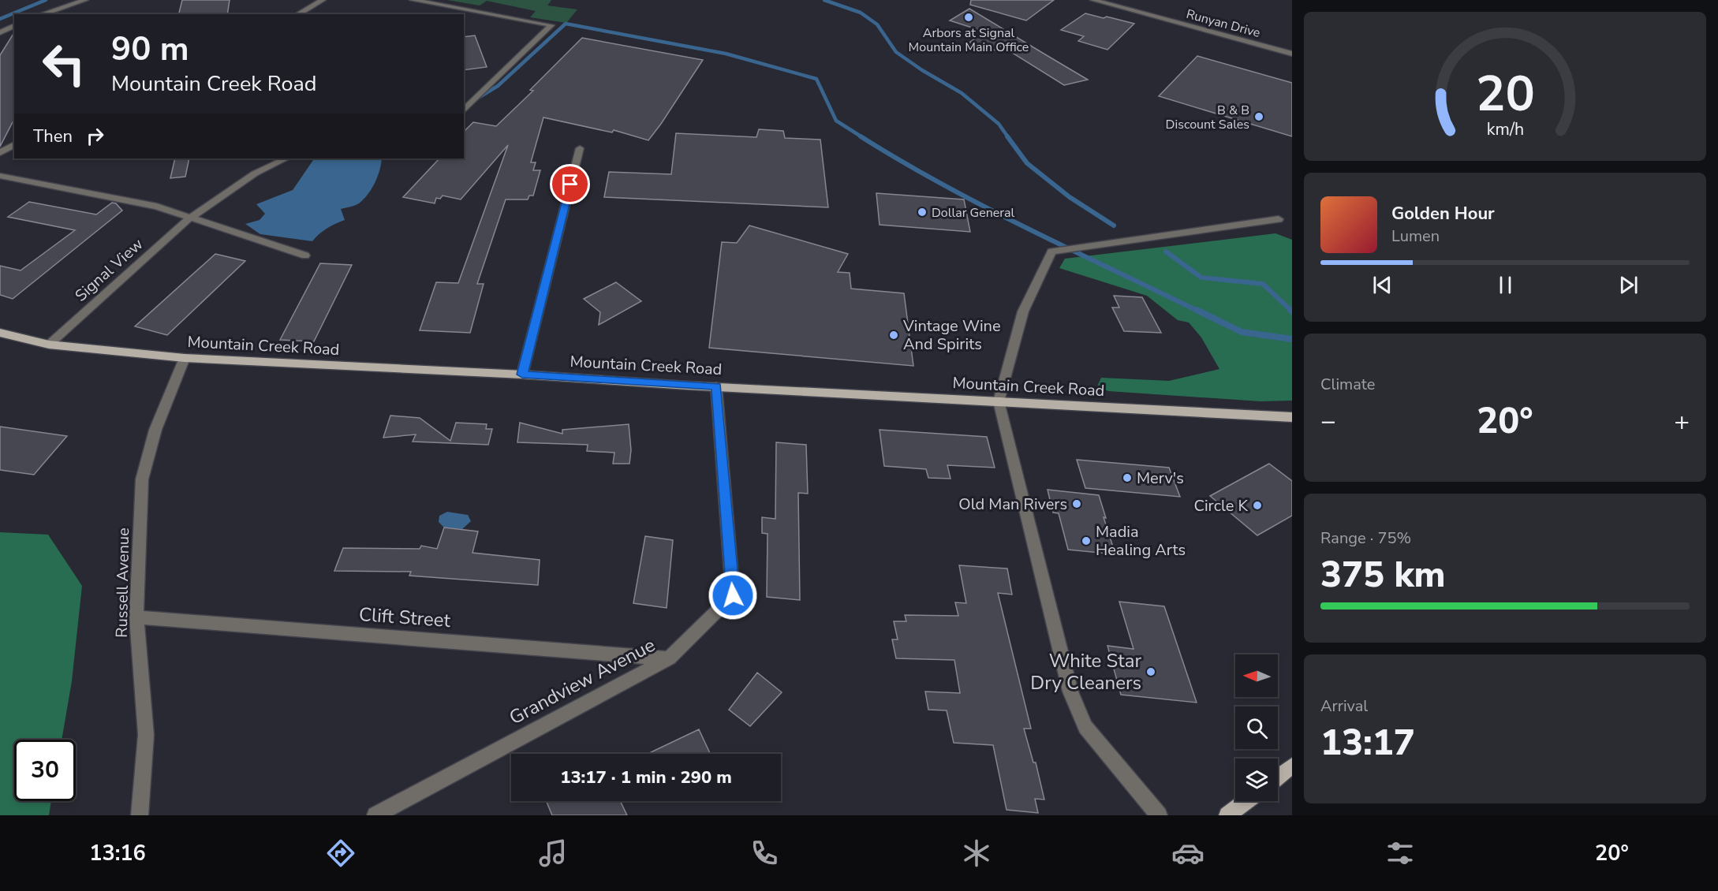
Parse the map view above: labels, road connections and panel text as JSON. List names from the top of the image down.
{
  "streets": {
    "main road": ["Mountain Creek Road"],
    "street": [
      "Runyan Drive",
      "Signal View",
      "Russell Avenue",
      "Clift Street",
      "Grandview Avenue"
    ]
  },
  "crossings": [
    ["Signal View", "Mountain Creek Road"],
    ["Mountain Creek Road", "Russell Avenue"],
    ["Mountain Creek Road", "Grandview Avenue"],
    ["Russell Avenue", "Clift Street"],
    ["Clift Street", "Grandview Avenue"]
  ],
  "places": [
    "Arbors at Signal Mountain Main Office",
    "B & B Discount Sales",
    "Dollar General",
    "Vintage Wine And Spirits",
    "Merv's",
    "Old Man Rivers",
    "Circle K",
    "Madia Healing Arts",
    "White Star Dry Cleaners"
  ],
  "north": "left",
  "page": {
    "turn": ["90 m", "Mountain Creek Road"],
    "then": "Then",
    "song": ["Golden Hour", "Lumen"],
    "tile": [
      "Climate",
      ["Range · 75%", "375 km"],
      ["Arrival", "13:17"]
    ],
    "heat": ["−", "20°", "+"],
    "limit": "30",
    "trip": "13:17 · 1 min · 290 m",
    "tabs": ["13:16", "20°"],
    "gauge": ["20", "km/h"]
  }
}
